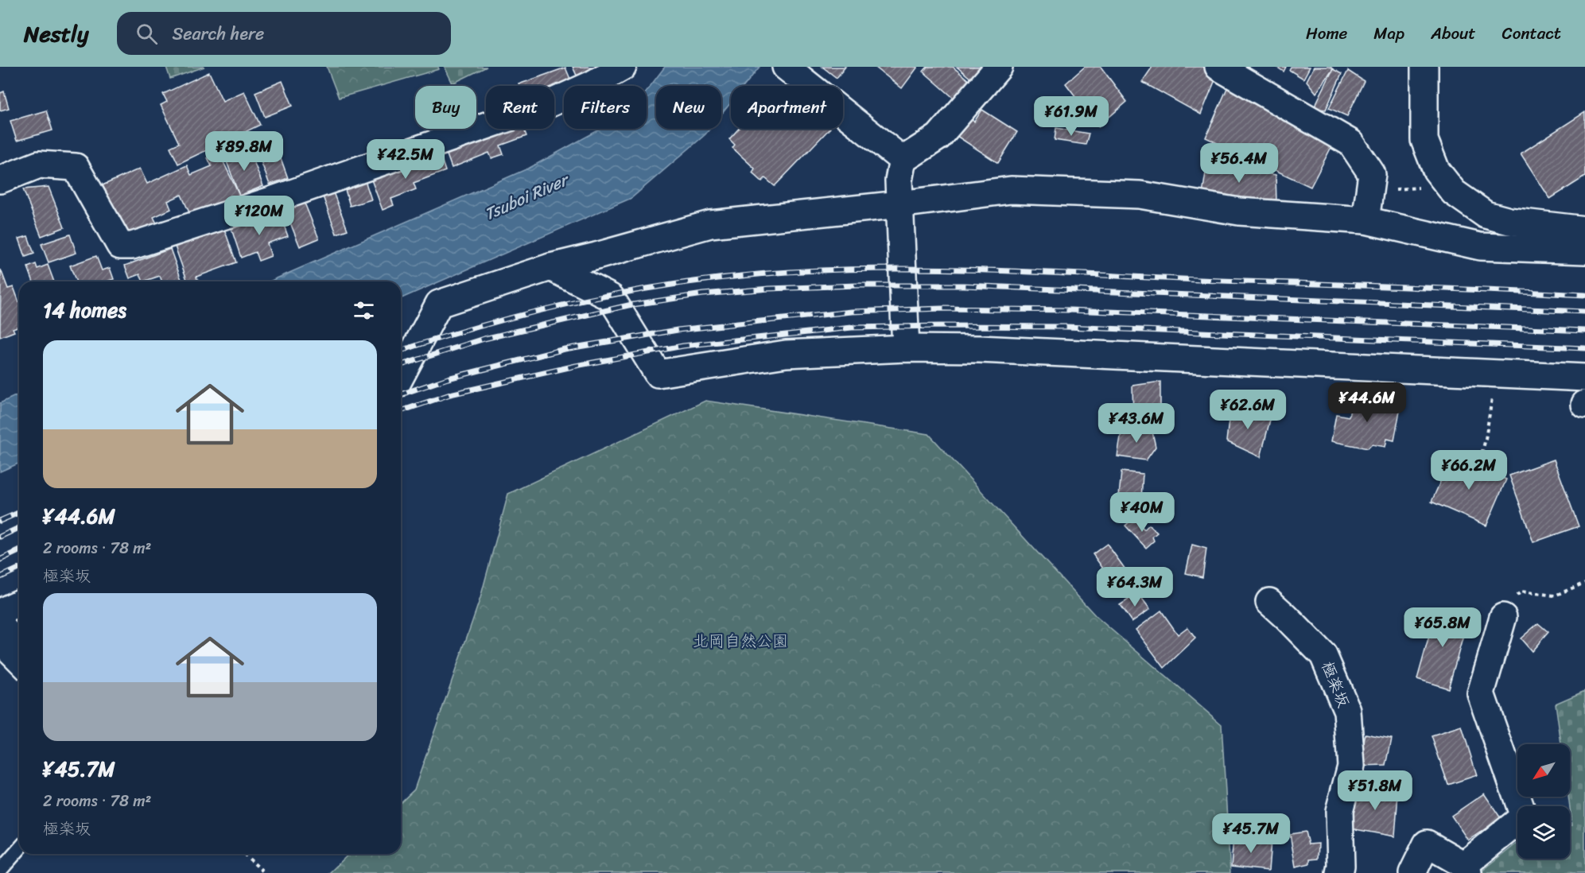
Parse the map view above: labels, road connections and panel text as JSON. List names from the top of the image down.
{
  "streets": {
    "street": ["極楽坂"]
  },
  "water": ["Tsuboi River"],
  "parks": ["北岡自然公園"],
  "north": "bottom left",
  "page": {
    "header": "Nestly",
    "search": "Search here",
    "nav": [
      "Home",
      "Map",
      "About",
      "Contact"
    ],
    "chip": [
      "Buy",
      "Rent",
      "Filters",
      "New",
      "Apartment"
    ],
    "price": [
      "¥61.9M",
      "¥89.8M",
      "¥42.5M",
      "¥56.4M",
      "¥120M",
      "¥44.6M",
      "¥62.6M",
      "¥43.6M",
      "¥66.2M",
      "¥40M",
      "¥64.3M",
      "¥65.8M",
      "¥51.8M",
      "¥45.7M"
    ],
    "heading": "14 homes",
    "list": [
      {
        "name": "¥44.6M",
        "note": "2 rooms · 78 m² · 極楽坂"
      },
      {
        "name": "¥45.7M",
        "note": "2 rooms · 78 m² · 極楽坂"
      }
    ]
  }
}
